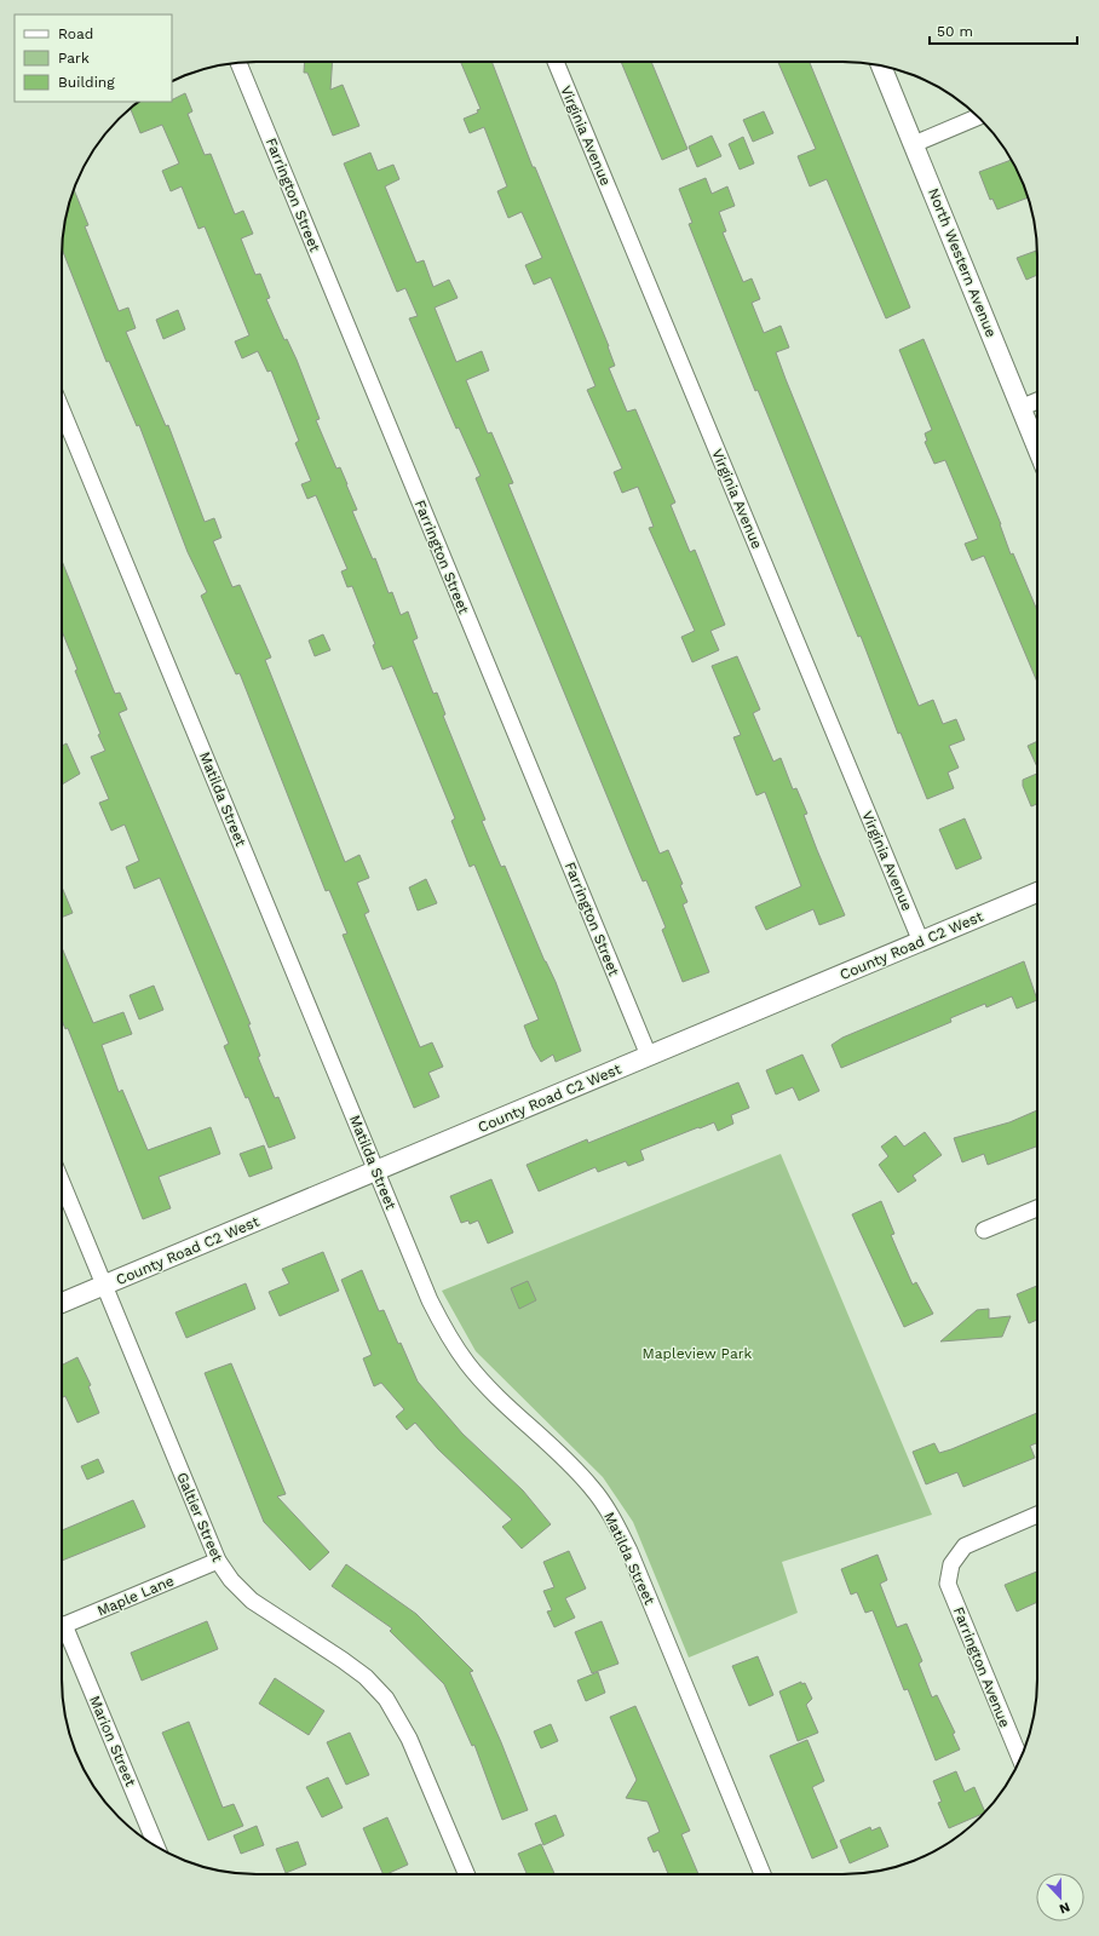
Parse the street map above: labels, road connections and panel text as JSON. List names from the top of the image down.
{
  "streets": {
    "street": [
      "Virginia Avenue",
      "Farrington Street",
      "North Western Avenue",
      "Matilda Street",
      "County Road C2 West",
      "Galtier Street",
      "Maple Lane",
      "Farrington Avenue",
      "Marion Street"
    ]
  },
  "crossings": [
    ["Virginia Avenue", "County Road C2 West"],
    ["Farrington Street", "County Road C2 West"],
    ["Matilda Street", "County Road C2 West"],
    ["County Road C2 West", "Galtier Street"],
    ["Galtier Street", "Maple Lane"]
  ],
  "parks": ["Mapleview Park"],
  "legend": ["Road", "Park", "Building"],
  "scale_bar": "50 m",
  "north": "bottom"
}
